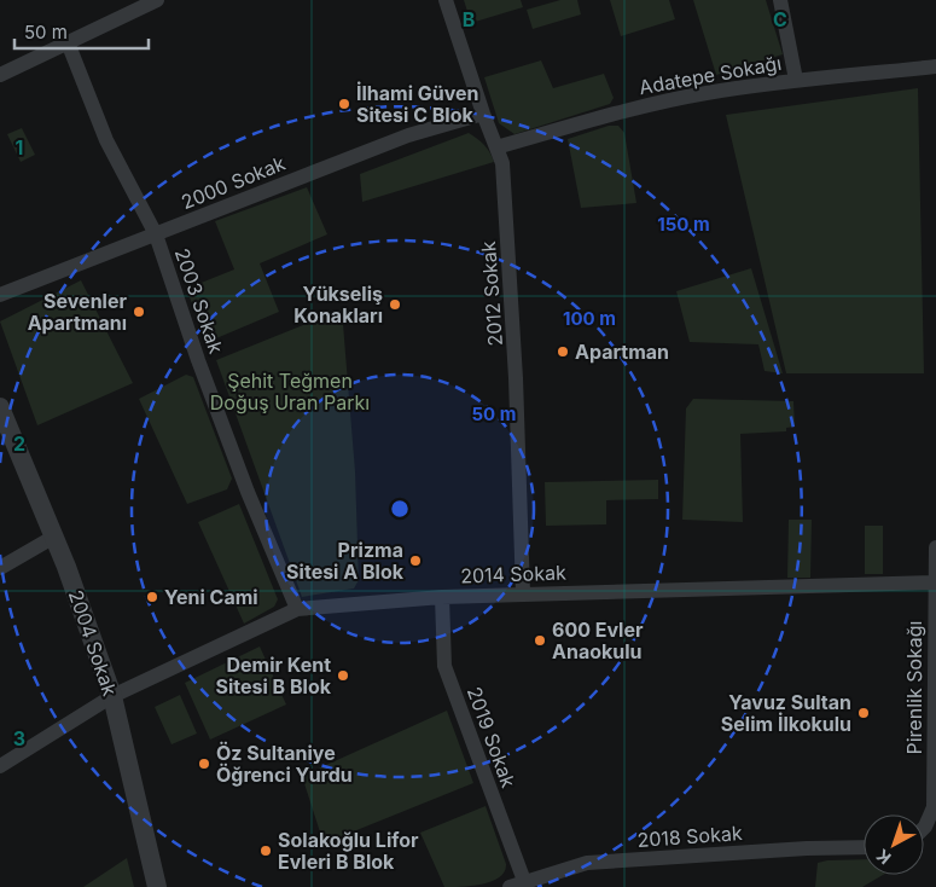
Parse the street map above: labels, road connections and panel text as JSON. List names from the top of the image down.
{
  "streets": {
    "street": [
      "Adatepe Sokağı",
      "2000 Sokak",
      "2012 Sokak",
      "2003 Sokak",
      "2014 Sokak",
      "2004 Sokak",
      "Pirenlik Sokağı",
      "2019 Sokak",
      "2018 Sokak"
    ]
  },
  "crossings": [
    ["Adatepe Sokağı", "2012 Sokak"],
    ["2000 Sokak", "2012 Sokak"],
    ["2000 Sokak", "2003 Sokak"],
    ["2012 Sokak", "2014 Sokak"],
    ["2003 Sokak", "2014 Sokak"],
    ["2014 Sokak", "2004 Sokak"],
    ["2014 Sokak", "Pirenlik Sokağı"],
    ["2014 Sokak", "2019 Sokak"],
    ["2019 Sokak", "2018 Sokak"]
  ],
  "parks": ["Şehit Teğmen Doğuş Uran Parkı"],
  "places": [
    "İlhami Güven Sitesi C Blok",
    "Yükseliş Konakları",
    "Sevenler Apartmanı",
    "Apartman",
    "Prizma Sitesi A Blok",
    "Yeni Cami",
    "600 Evler Anaokulu",
    "Demir Kent Sitesi B Blok",
    "Yavuz Sultan Selim İlkokulu",
    "Öz Sultaniye Öğrenci Yurdu",
    "Solakoğlu Lifor Evleri B Blok"
  ],
  "scale_bar": "50 m",
  "north": "bottom left",
  "grid": {
    "columns": ["B", "C"],
    "rows": ["1", "2", "3"]
  },
  "rings": ["150 m", "100 m", "50 m"]
}
